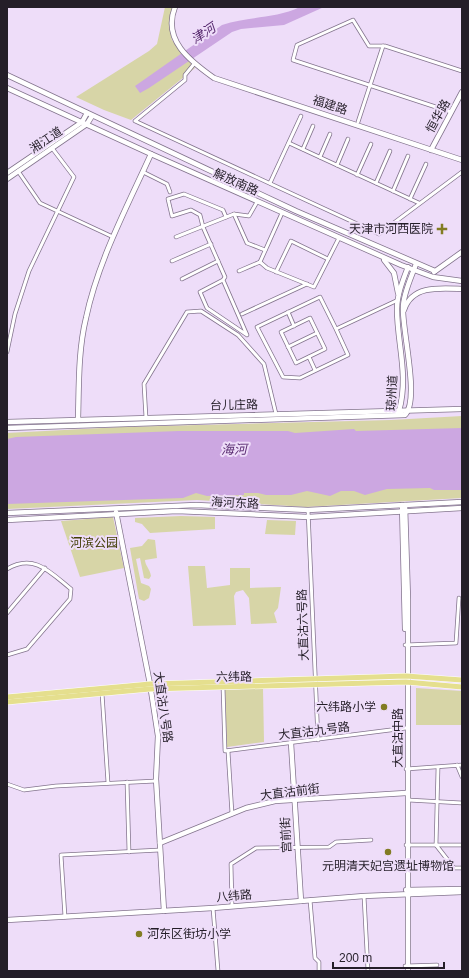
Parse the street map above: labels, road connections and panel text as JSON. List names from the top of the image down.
{
  "streets": {
    "main road": ["六纬路"],
    "street": [
      "福建路",
      "恒华路",
      "湘江道",
      "解放南路",
      "琼州道",
      "台儿庄路",
      "海河东路",
      "大直沽六号路",
      "大直沽八号路",
      "大直沽九号路",
      "大直沽中路",
      "大直沽前街",
      "宫前街",
      "八纬路"
    ]
  },
  "crossings": [
    ["福建路", "恒华路"],
    ["湘江道", "解放南路"],
    ["解放南路", "琼州道"],
    ["琼州道", "台儿庄路"],
    ["海河东路", "大直沽六号路"],
    ["海河东路", "大直沽八号路"],
    ["海河东路", "大直沽中路"],
    ["大直沽六号路", "六纬路"],
    ["大直沽六号路", "大直沽九号路"],
    ["六纬路", "大直沽八号路"],
    ["六纬路", "大直沽中路"],
    ["大直沽八号路", "大直沽前街"],
    ["大直沽八号路", "八纬路"],
    ["大直沽九号路", "大直沽中路"],
    ["大直沽九号路", "宫前街"],
    ["大直沽中路", "大直沽前街"],
    ["大直沽中路", "八纬路"],
    ["大直沽前街", "宫前街"],
    ["宫前街", "八纬路"]
  ],
  "water": ["津河", "海河"],
  "parks": ["河滨公园"],
  "places": {
    "health": ["天津市河西医院"],
    "other": ["六纬路小学", "元明清天妃宫遗址博物馆", "河东区街坊小学"]
  },
  "scale_bar": "200 m"
}
